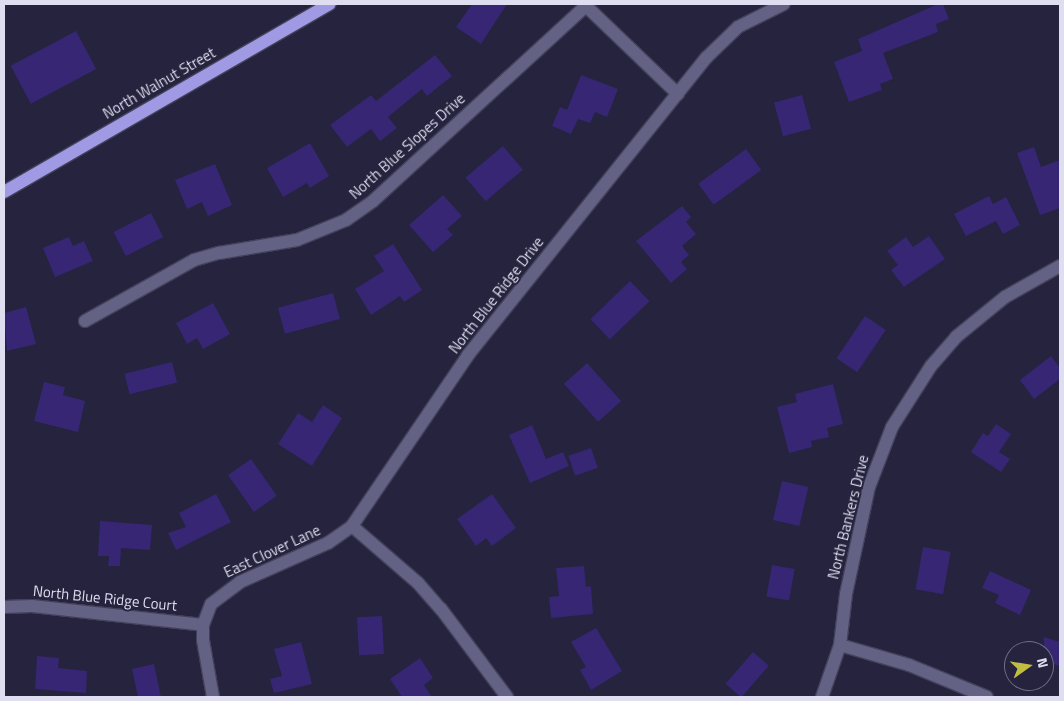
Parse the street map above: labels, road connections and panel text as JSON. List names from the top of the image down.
{
  "streets": {
    "main road": ["North Walnut Street"],
    "street": [
      "North Blue Slopes Drive",
      "North Blue Ridge Drive",
      "North Bankers Drive",
      "East Clover Lane",
      "North Blue Ridge Court"
    ]
  },
  "crossings": [
    ["North Blue Ridge Drive", "East Clover Lane"],
    ["East Clover Lane", "North Blue Ridge Court"]
  ],
  "north": "right"
}
